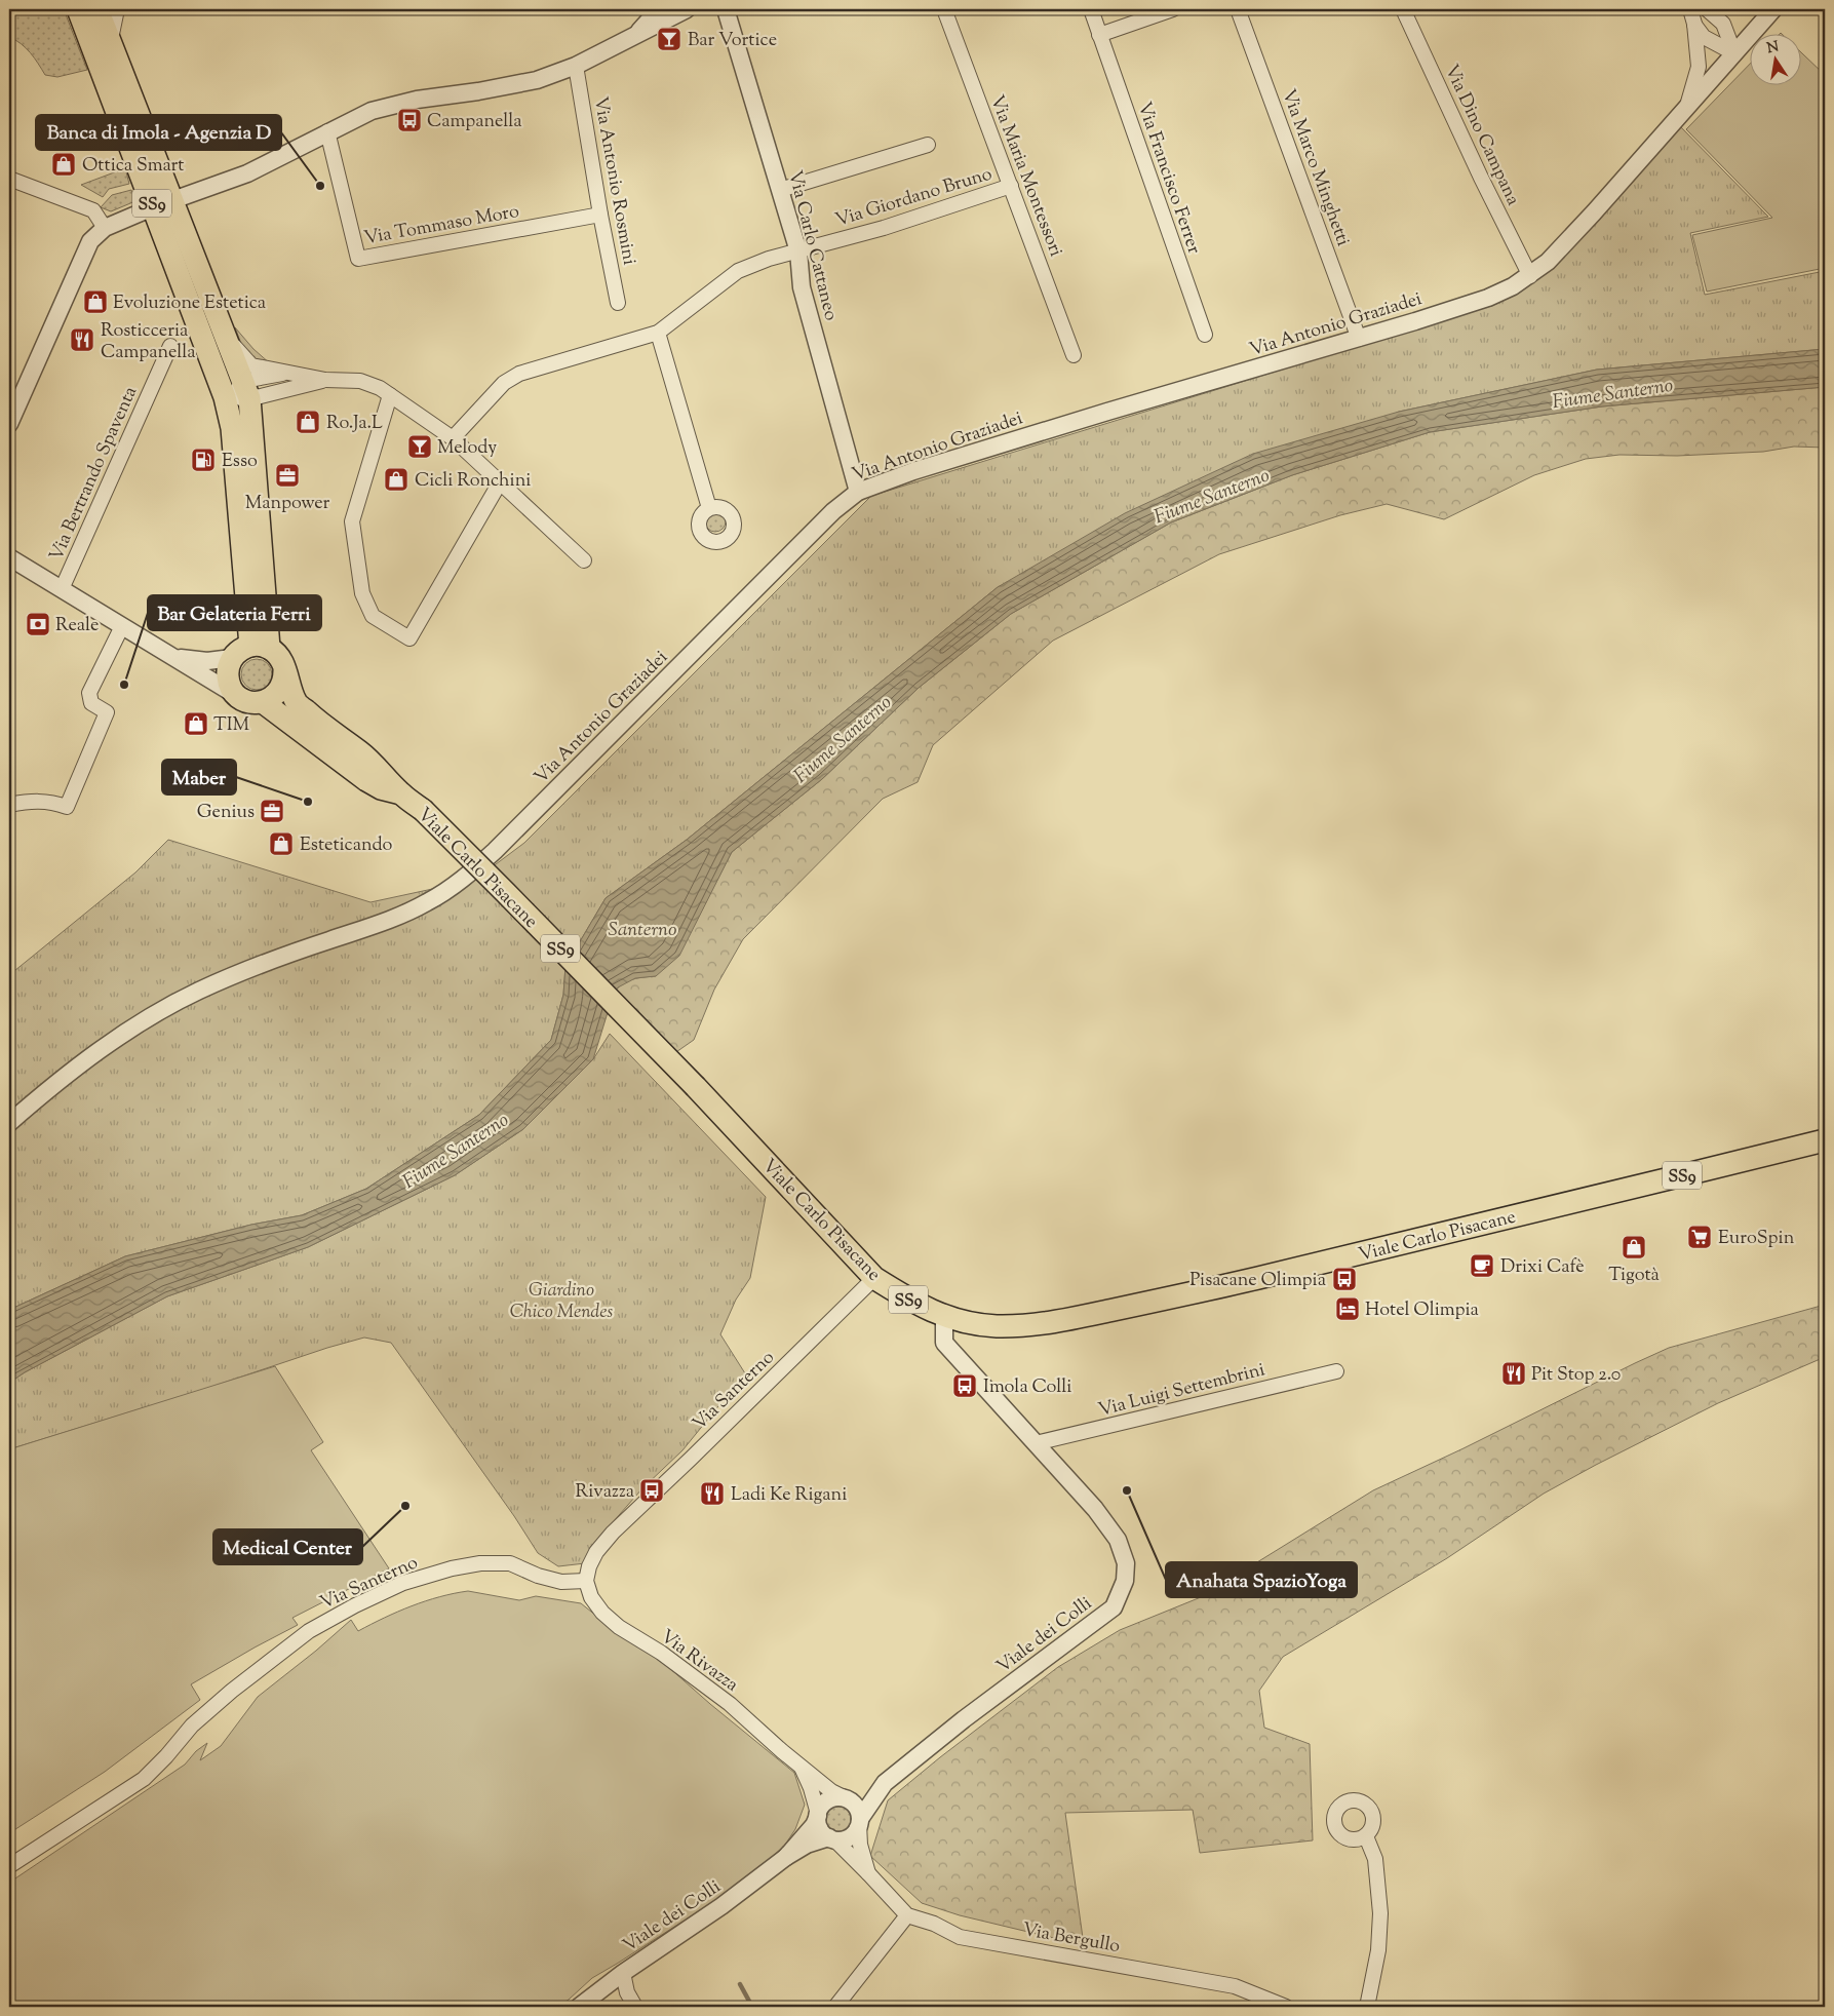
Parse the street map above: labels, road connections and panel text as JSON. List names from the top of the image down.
{
  "streets": {
    "main road": ["SS9", "Viale Carlo Pisacane"],
    "street": [
      "Via Dino Campana",
      "Via Marco Minghetti",
      "Via Maria Montessori",
      "Via Francisco Ferrer",
      "Via Antonio Rosmini",
      "Via Giordano Bruno",
      "Via Tommaso Moro",
      "Via Carlo Cattaneo",
      "Via Antonio Graziadei",
      "Via Bertrando Spaventa",
      "Via Luigi Settembrini",
      "Via Santerno",
      "Viale dei Colli",
      "Via Rivazza",
      "Via Bergullo"
    ]
  },
  "crossings": [
    ["Via Dino Campana", "Via Antonio Graziadei"],
    ["Via Marco Minghetti", "Via Antonio Graziadei"],
    ["Via Maria Montessori", "Via Giordano Bruno"],
    ["Via Antonio Rosmini", "Via Tommaso Moro"],
    ["Via Giordano Bruno", "Via Carlo Cattaneo"],
    ["SS9", "Viale Carlo Pisacane"],
    ["Via Carlo Cattaneo", "Via Antonio Graziadei"],
    ["Via Bertrando Spaventa", "Viale Carlo Pisacane"],
    ["Viale Carlo Pisacane", "Via Santerno"],
    ["Viale Carlo Pisacane", "Viale dei Colli"],
    ["Via Luigi Settembrini", "Viale dei Colli"],
    ["Via Santerno", "Via Rivazza"],
    ["Viale dei Colli", "Via Rivazza"]
  ],
  "water": ["Fiume Santerno", "Santerno"],
  "parks": ["Giardino Chico Mendes"],
  "places": {
    "bar": ["Bar Vortice", "Melody"],
    "bus stop": [
      "Campanella",
      "Pisacane Olimpia",
      "Imola Colli",
      "Rivazza"
    ],
    "shop": [
      "Ottica Smart",
      "Evoluzione Estetica",
      "Ro.Ja.L",
      "Cicli Ronchini",
      "TIM",
      "Esteticando",
      "Tigotà"
    ],
    "other": [
      "Banca di Imola - Agenzia D",
      "Bar Gelateria Ferri",
      "Maber",
      "Anahata SpazioYoga",
      "Medical Center"
    ],
    "restaurant": ["Rosticceria Campanella", "Pit Stop 2.0", "Ladi Ke Rigani"],
    "fuel station": ["Esso"],
    "office": ["Manpower", "Genius"],
    "bank": ["Reale"],
    "supermarket": ["EuroSpin"],
    "cafe": ["Drixi Cafè"],
    "hotel": ["Hotel Olimpia"]
  },
  "north": "top"
}
